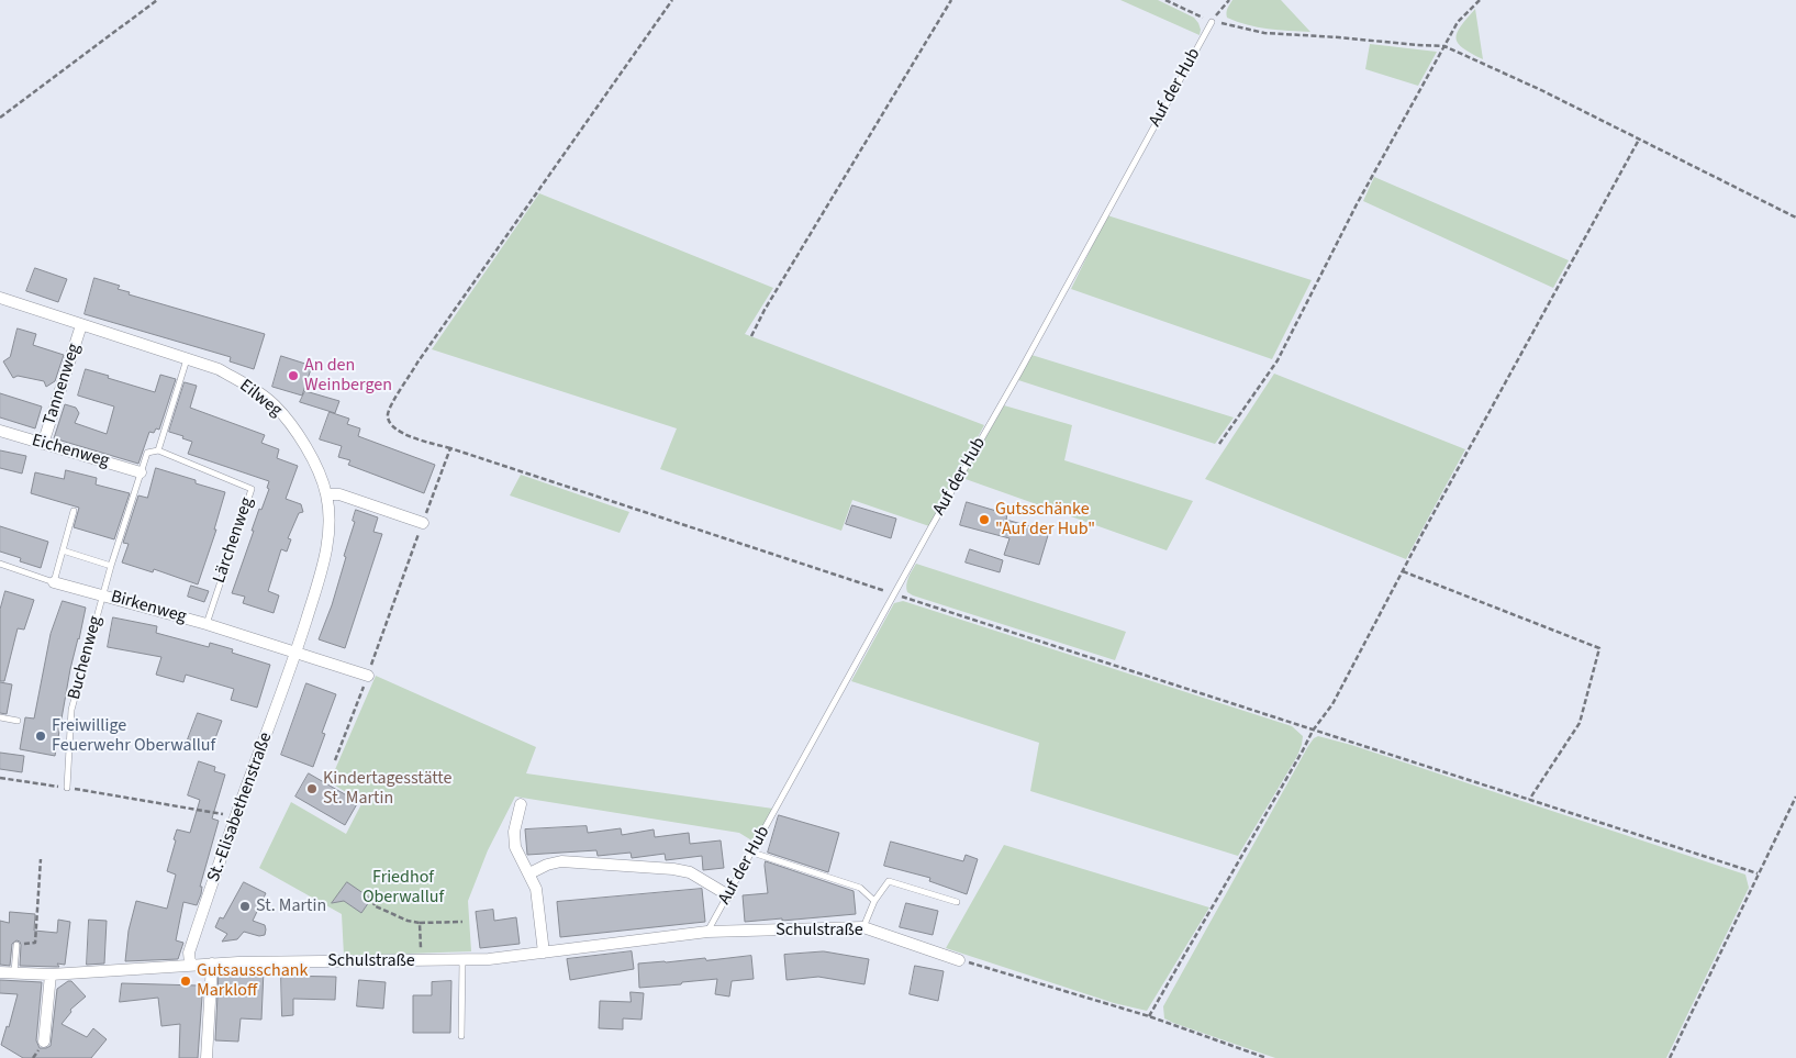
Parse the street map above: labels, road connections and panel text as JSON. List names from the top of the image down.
{
  "streets": {
    "street": [
      "Tannenweg",
      "Eilweg",
      "Eichenweg",
      "Birkenweg",
      "St.-Elisabethenstraße",
      "Schulstraße"
    ],
    "lane": ["Auf der Hub", "Lärchenweg", "Buchenweg"]
  },
  "crossings": [
    ["Auf der Hub", "Schulstraße"],
    ["Tannenweg", "Eilweg"],
    ["Tannenweg", "Eichenweg"],
    ["Eilweg", "Birkenweg"],
    ["Eilweg", "St.-Elisabethenstraße"],
    ["Eichenweg", "Buchenweg"],
    ["Lärchenweg", "Birkenweg"],
    ["Birkenweg", "Buchenweg"],
    ["Birkenweg", "St.-Elisabethenstraße"],
    ["St.-Elisabethenstraße", "Schulstraße"]
  ],
  "parks": ["Friedhof Oberwalluf"],
  "places": [
    "An den Weinbergen",
    "Gutsschänke \"Auf der Hub\"",
    "Freiwillige Feuerwehr Oberwalluf",
    "Kindertagesstätte St. Martin",
    "St. Martin",
    "Gutsausschank Markloff"
  ]
}
